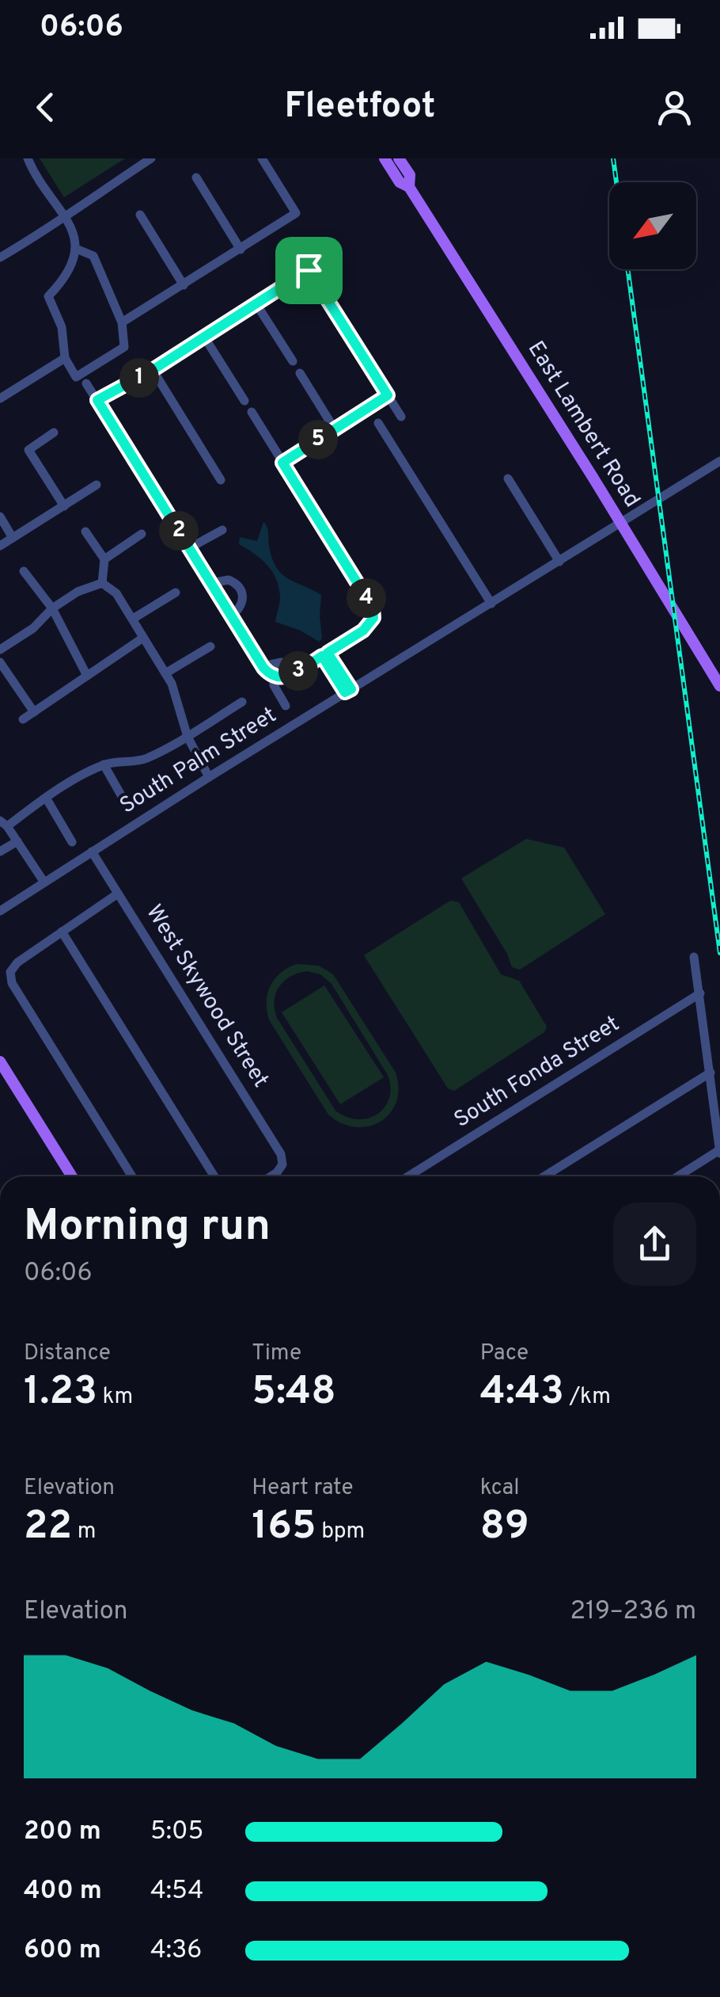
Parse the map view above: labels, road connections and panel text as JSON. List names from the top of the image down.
{
  "streets": {
    "main road": ["East Lambert Road"],
    "street": ["South Palm Street", "West Skywood Street", "South Fonda Street"]
  },
  "crossings": [
    ["East Lambert Road", "South Palm Street"],
    ["South Palm Street", "West Skywood Street"]
  ],
  "north": "bottom left",
  "page": {
    "status": "06:06",
    "header": "Fleetfoot",
    "pins": [
      "1",
      "5",
      "2",
      "4",
      "3"
    ],
    "heading": ["Morning run", "06:06"],
    "stats": [
      ["Distance", "1.23 km"],
      ["Time", "5:48"],
      ["Pace", "4:43 /km"],
      ["Elevation", "22 m"],
      ["Heart rate", "165 bpm"],
      ["kcal", "89"]
    ],
    "chart": ["Elevation", "219–236 m"],
    "list": [
      {
        "name": "200 m",
        "note": "5:05"
      },
      {
        "name": "400 m",
        "note": "4:54"
      },
      {
        "name": "600 m",
        "note": "4:36"
      }
    ]
  }
}
